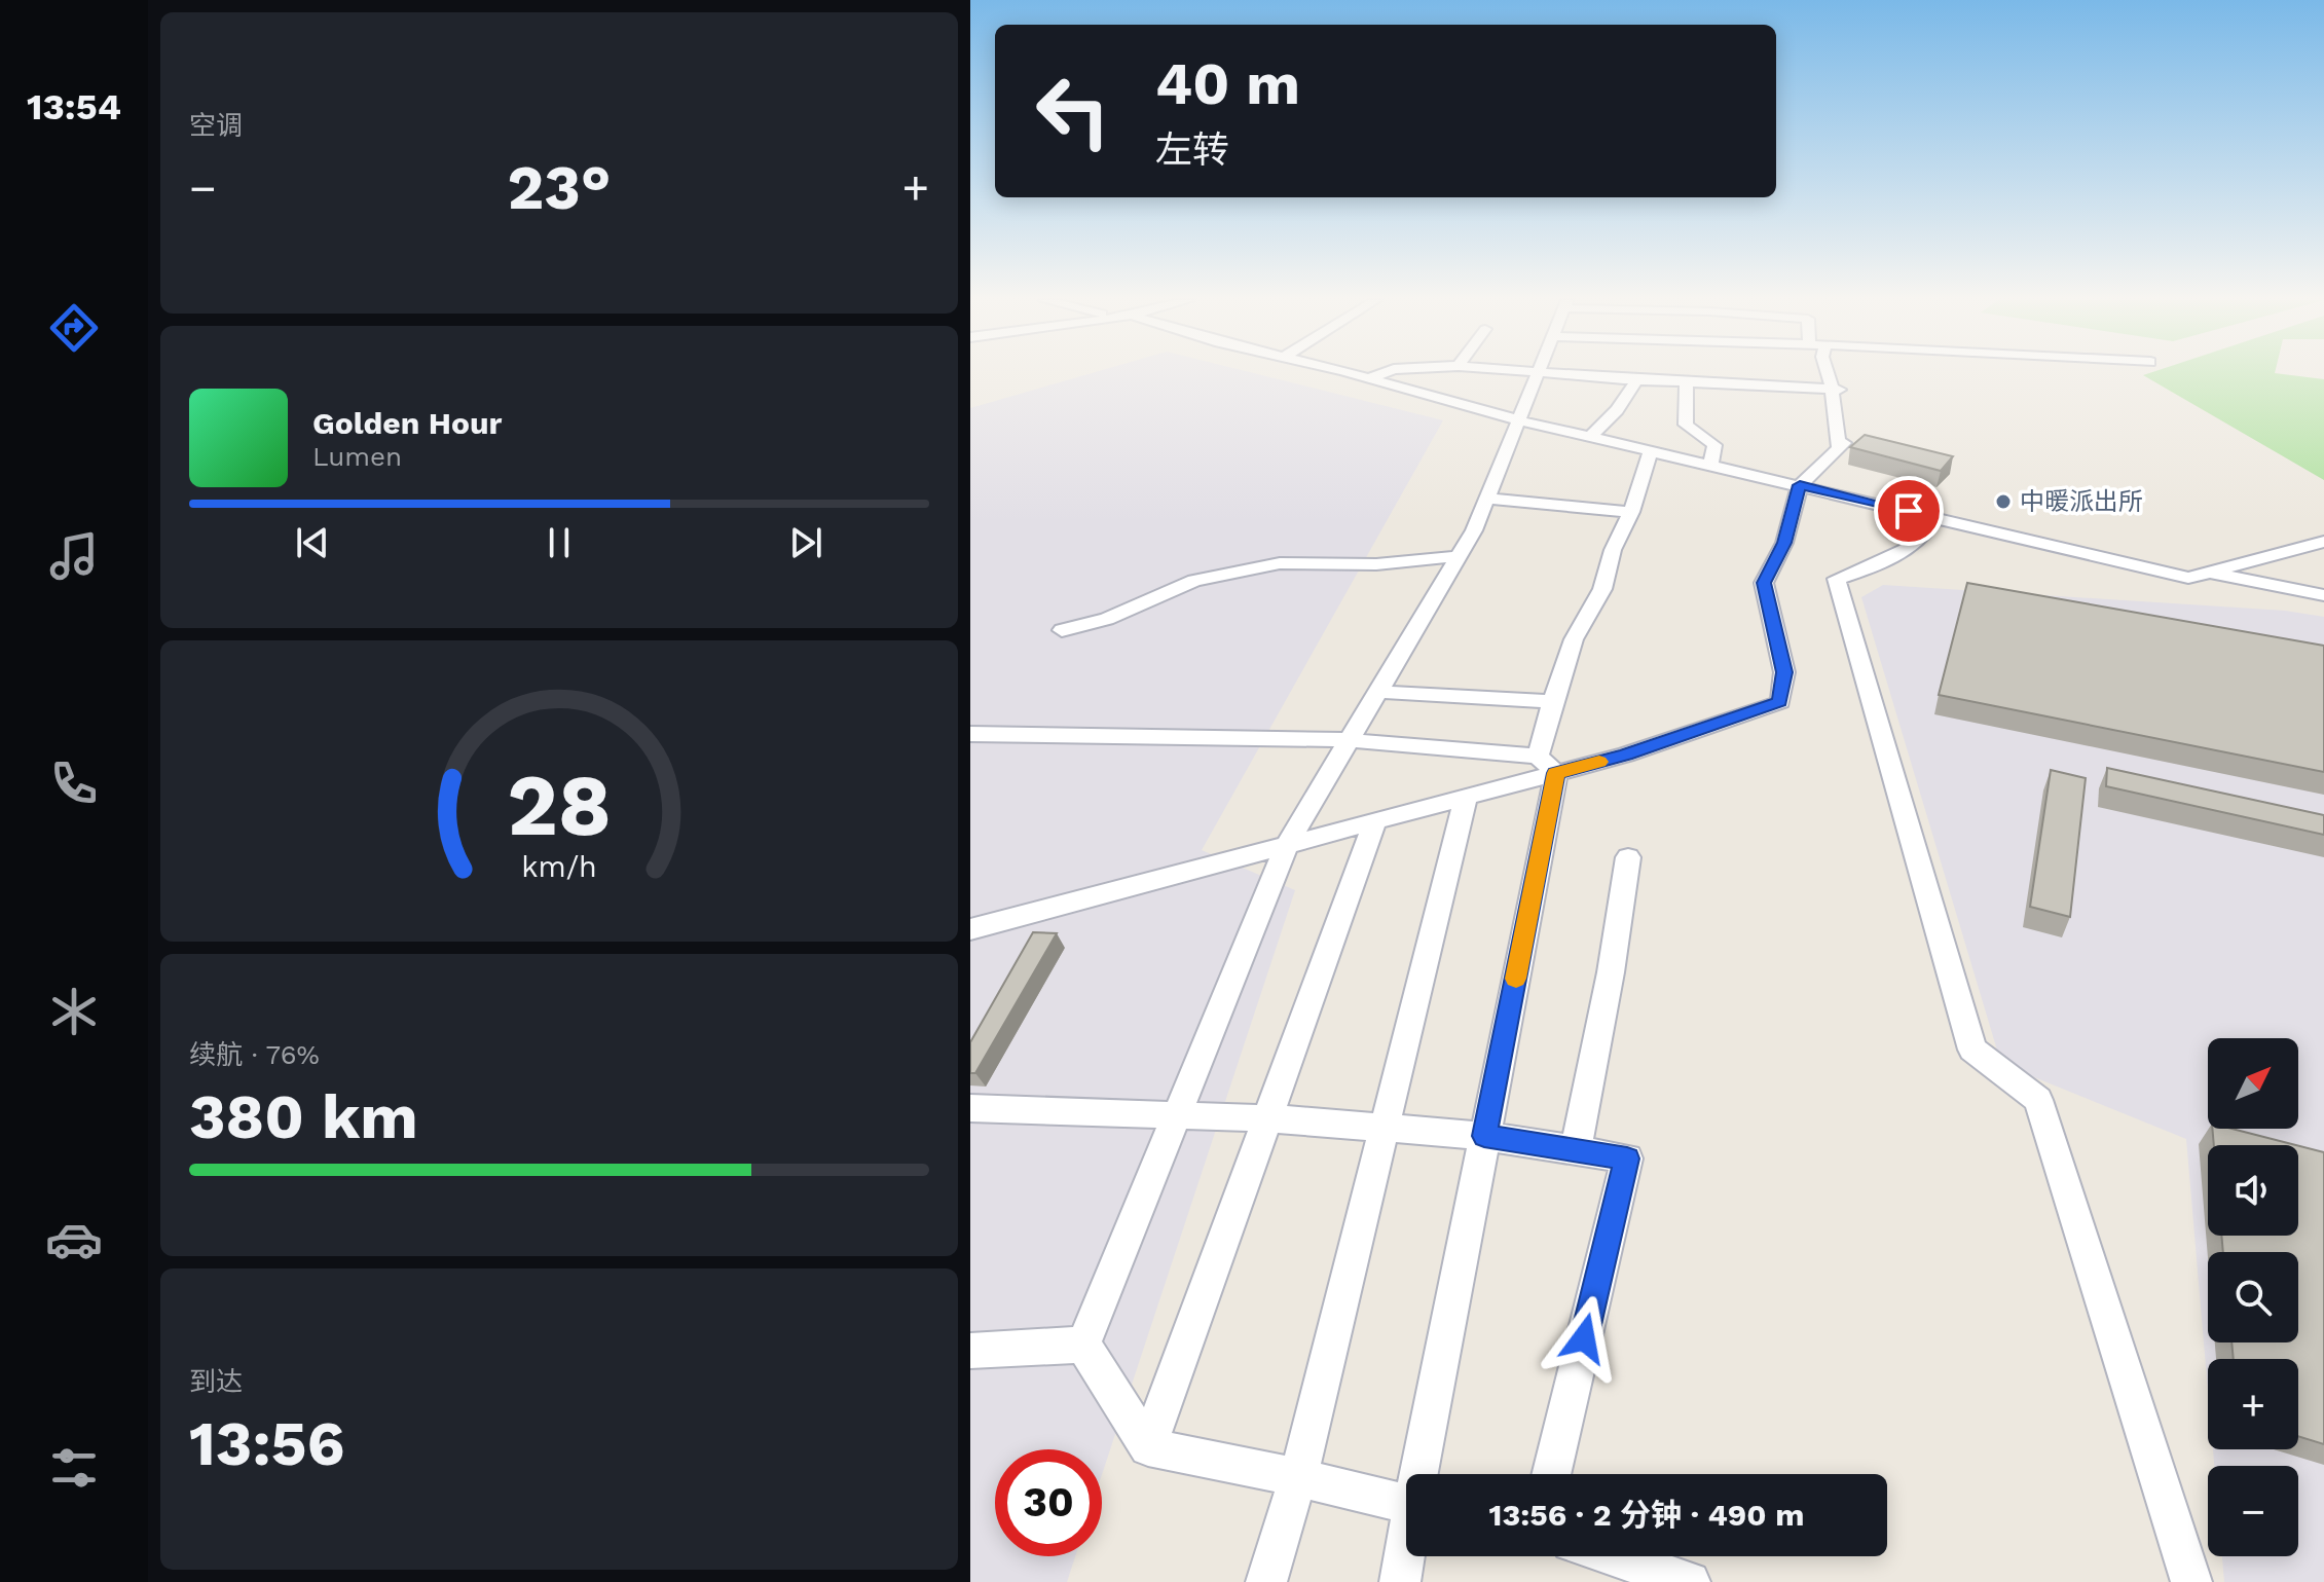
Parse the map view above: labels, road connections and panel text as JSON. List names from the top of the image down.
{
  "places": ["中暖派出所"],
  "north": "top right",
  "page": {
    "tabs": "13:54",
    "tile": [
      "空调",
      ["续航 · 76%", "380 km"],
      ["到达", "13:56"]
    ],
    "turn": ["40 m", "左转"],
    "heat": ["−", "23°", "+"],
    "song": ["Golden Hour", "Lumen"],
    "map_buttons": ["+", "−"],
    "limit": "30",
    "trip": "13:56 · 2 分钟 · 490 m",
    "gauge": ["28", "km/h"]
  }
}
